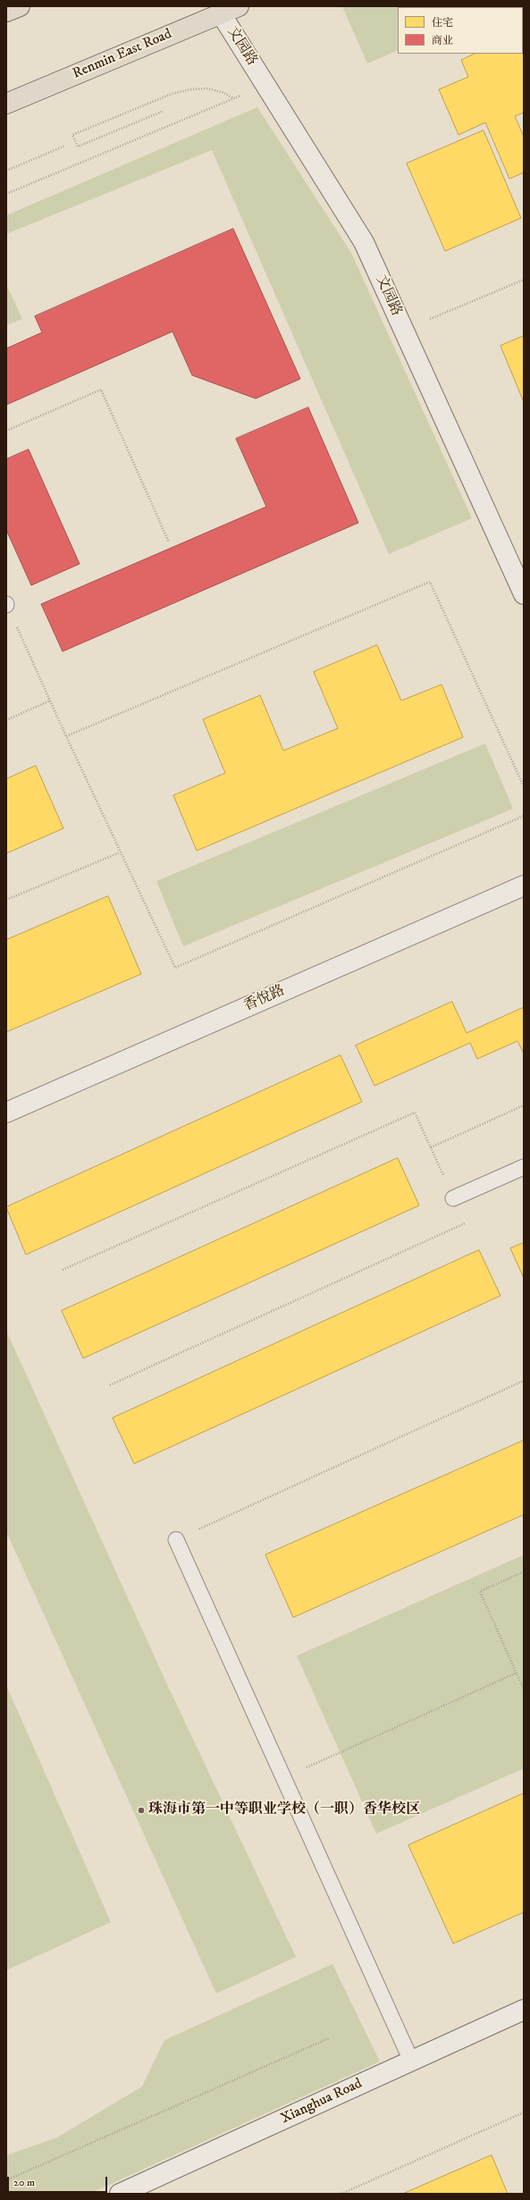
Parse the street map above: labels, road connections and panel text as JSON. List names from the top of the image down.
{
  "streets": {
    "main road": ["Renmin East Road"],
    "street": ["文园路", "香悅路", "Xianghua Road"]
  },
  "crossings": [
    ["文园路", "Renmin East Road"]
  ],
  "places": ["珠海市第一中等职业学校（一职）香华校区"],
  "legend": ["住宅", "商业"],
  "scale_bar": "20 m"
}
